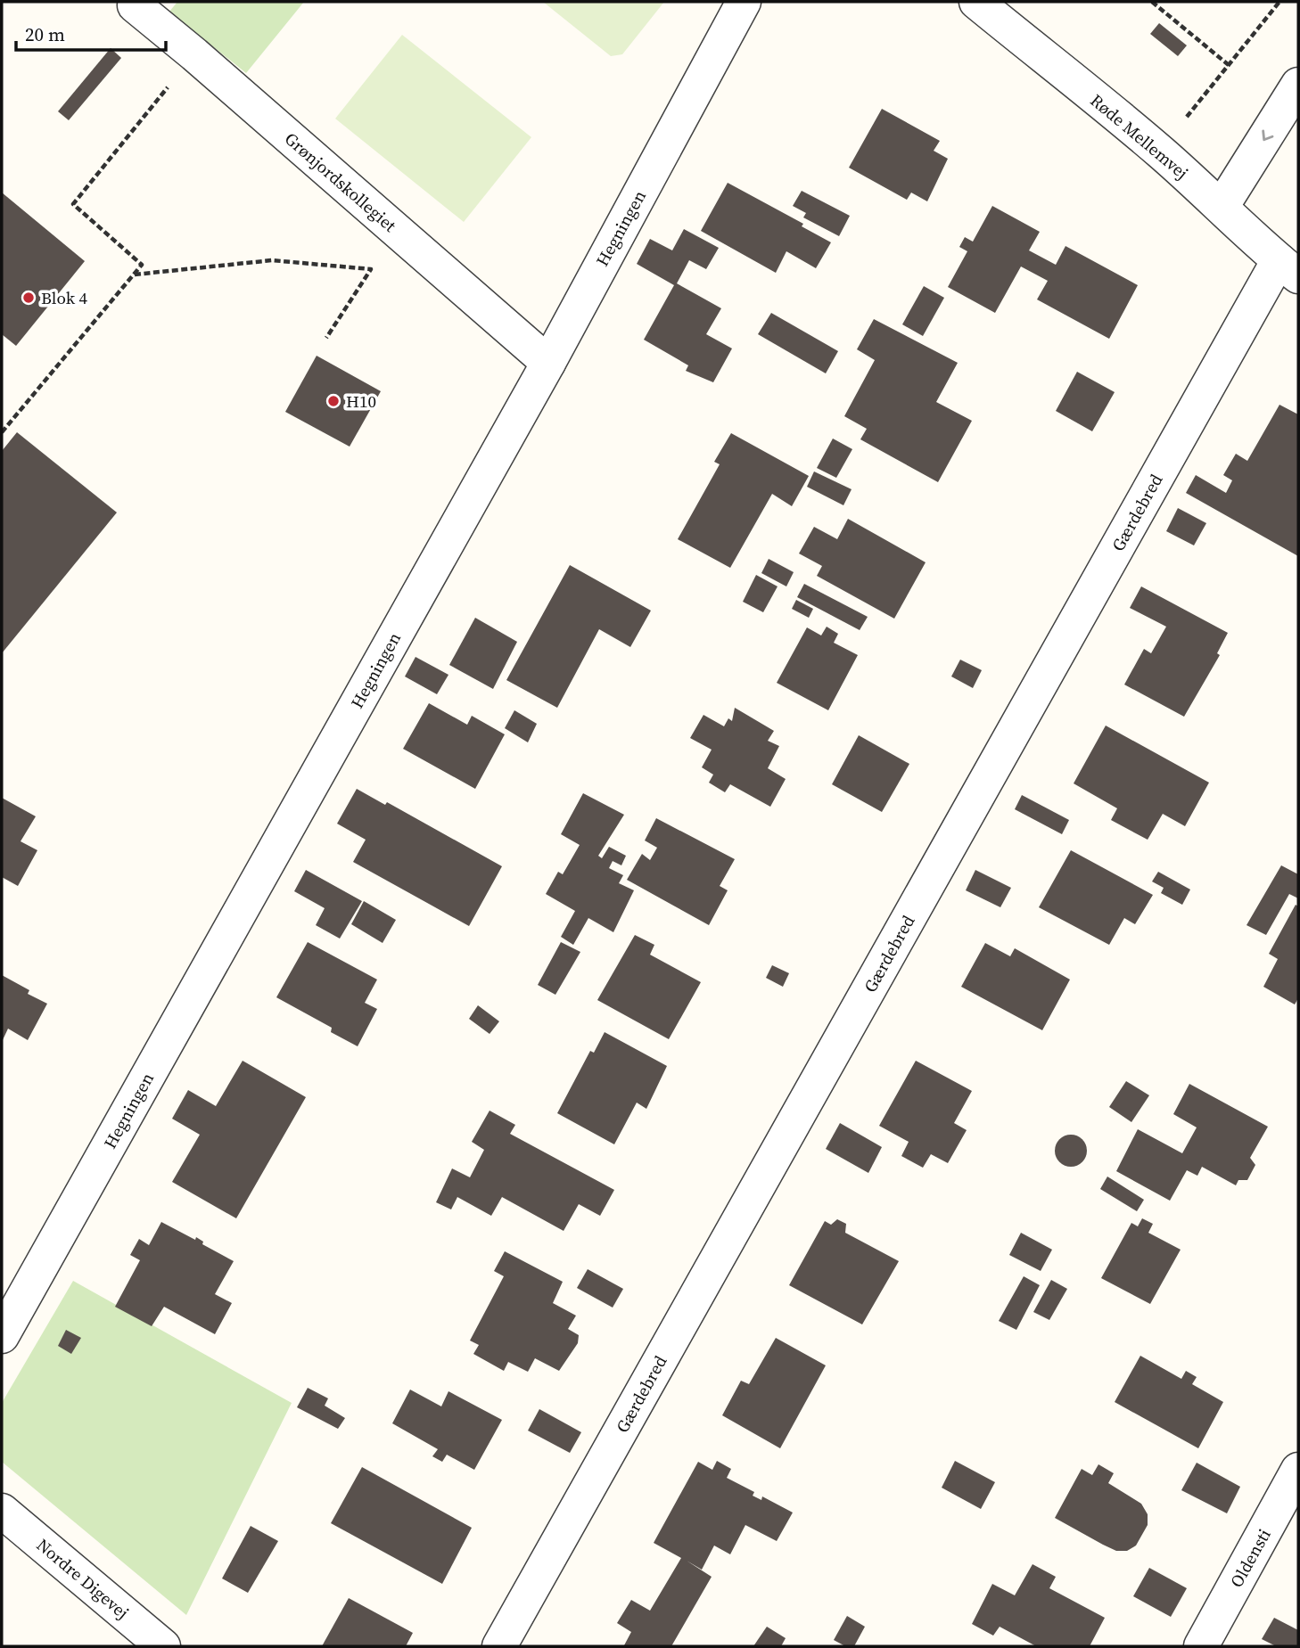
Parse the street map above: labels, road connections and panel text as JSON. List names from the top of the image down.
{
  "streets": {
    "street": [
      "Røde Mellemvej",
      "Grønjordskollegiet",
      "Hegningen",
      "Gærdebred",
      "Oldensti",
      "Nordre Digevej"
    ]
  },
  "crossings": [
    ["Røde Mellemvej", "Gærdebred"],
    ["Grønjordskollegiet", "Hegningen"]
  ],
  "places": ["Blok 4", "H10"],
  "scale_bar": "20 m"
}
